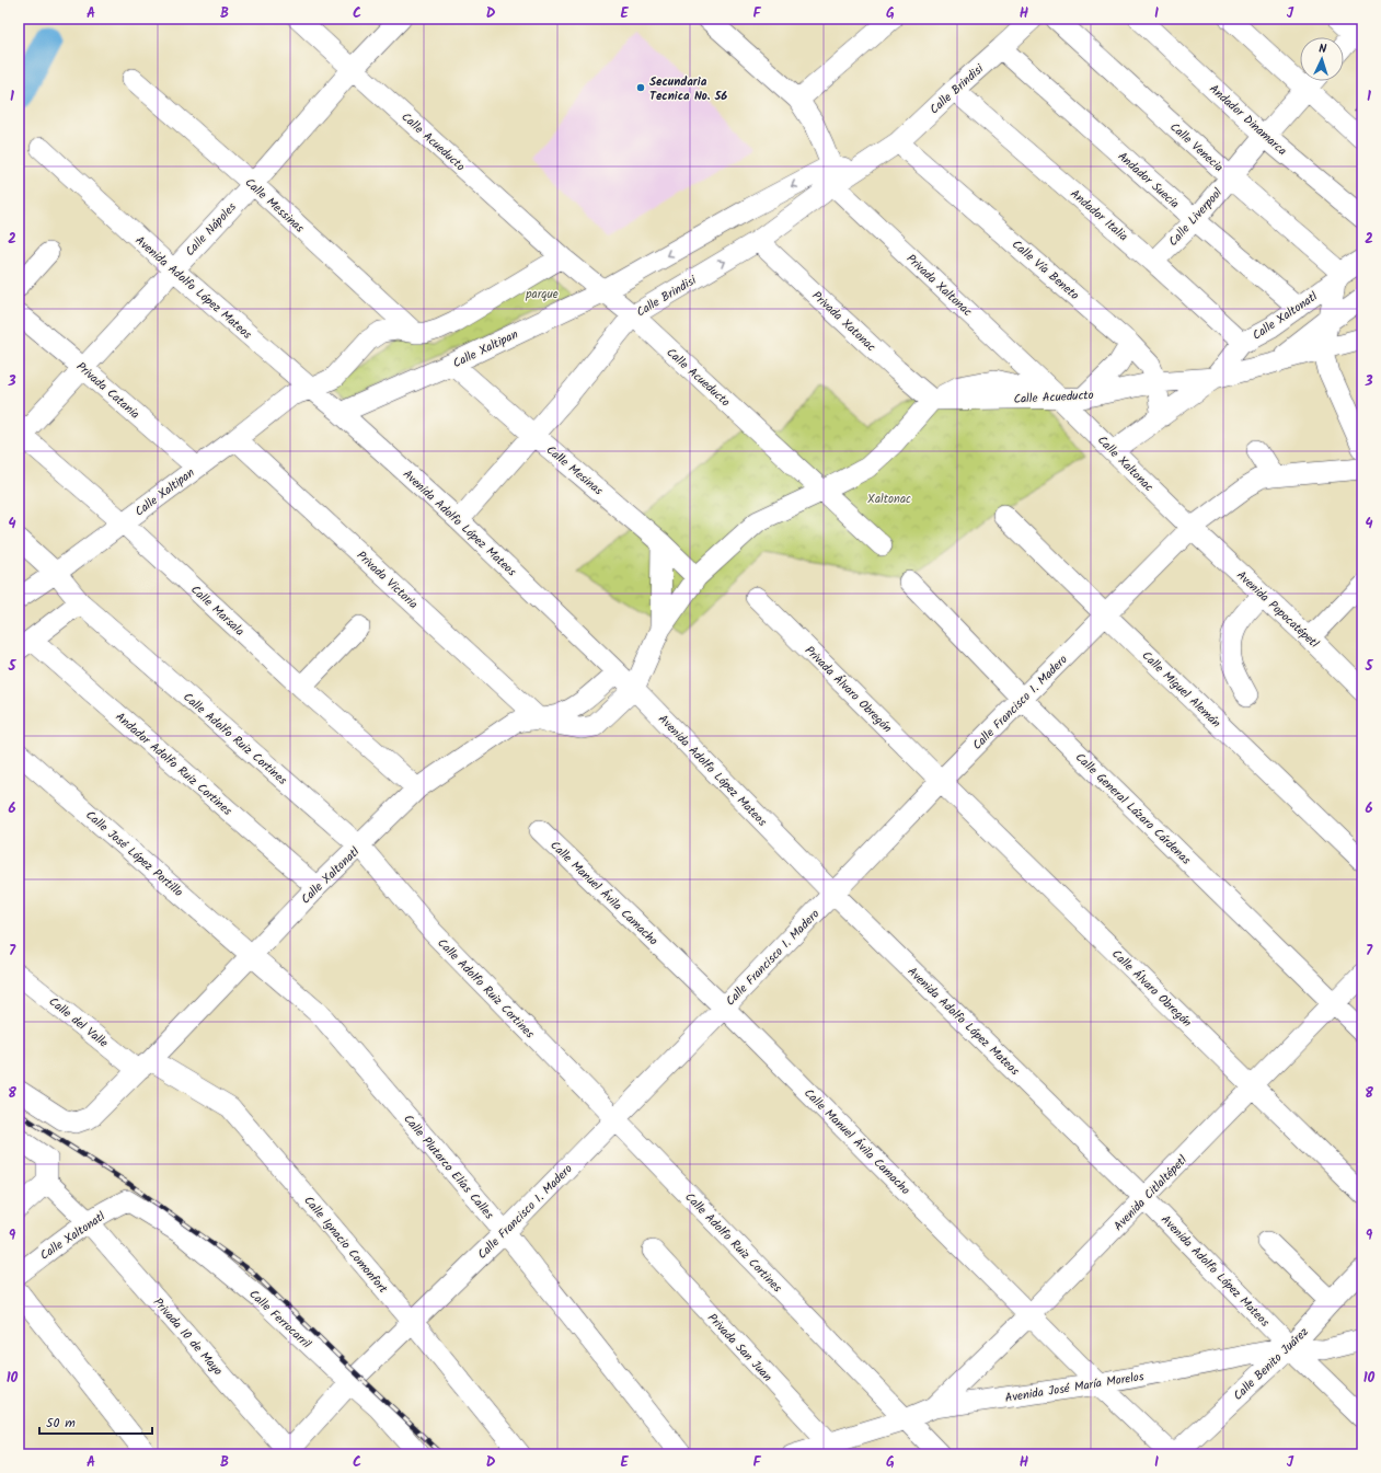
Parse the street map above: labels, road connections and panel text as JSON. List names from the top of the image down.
{
  "streets": {
    "street": [
      "Calle Brindisi",
      "Andador Dinamarca",
      "Calle Acueducto",
      "Calle Venecia",
      "Andador Suecia",
      "Calle Messinas",
      "Andador Italia",
      "Calle Liverpool",
      "Calle Nápoles",
      "Calle Vía Beneto",
      "Privada Xaltonac",
      "Avenida Adolfo López Mateos",
      "Calle Xaltonatl",
      "Privada Xatonac",
      "Calle Xaltipan",
      "Privada Catania",
      "Calle Xaltonac",
      "Calle Mesinas",
      "Privada Victoria",
      "Avenida Popocatépetl",
      "Calle Marsala",
      "Privada Álvaro Obregón",
      "Calle Miguel Alemán",
      "Calle Francisco I. Madero",
      "Calle Adolfo Ruiz Cortines",
      "Andador Adolfo Ruiz Cortines",
      "Calle General Lázaro Cárdenas",
      "Calle José López Portillo",
      "Calle Manuel Ávila Camacho",
      "Calle Álvaro Obregón",
      "Calle del Valle",
      "Calle Plutarco Elías Calles",
      "Avenida Citlaltépetl",
      "Calle Ignacio Comonfort",
      "Calle Ferrocarril",
      "Privada 10 de Mayo",
      "Privada San Juan",
      "Calle Benito Juárez",
      "Avenida José María Morelos"
    ]
  },
  "crossings": [
    ["Calle Brindisi", "Calle Acueducto"],
    ["Calle Brindisi", "Andador Suecia"],
    ["Calle Brindisi", "Andador Italia"],
    ["Calle Brindisi", "Calle Vía Beneto"],
    ["Calle Brindisi", "Privada Xaltonac"],
    ["Calle Brindisi", "Avenida Adolfo López Mateos"],
    ["Calle Brindisi", "Privada Xatonac"],
    ["Calle Brindisi", "Calle Mesinas"],
    ["Andador Dinamarca", "Calle Liverpool"],
    ["Calle Acueducto", "Calle Nápoles"],
    ["Calle Acueducto", "Calle Vía Beneto"],
    ["Calle Acueducto", "Privada Xaltonac"],
    ["Calle Acueducto", "Calle Xaltonatl"],
    ["Calle Acueducto", "Privada Xatonac"],
    ["Calle Acueducto", "Calle Xaltipan"],
    ["Calle Acueducto", "Calle Xaltonac"],
    ["Calle Venecia", "Calle Liverpool"],
    ["Calle Venecia", "Calle Xaltonatl"],
    ["Andador Suecia", "Calle Liverpool"],
    ["Andador Suecia", "Calle Xaltonatl"],
    ["Calle Messinas", "Calle Nápoles"],
    ["Calle Messinas", "Calle Xaltipan"],
    ["Andador Italia", "Calle Liverpool"],
    ["Andador Italia", "Calle Xaltonatl"],
    ["Calle Nápoles", "Avenida Adolfo López Mateos"],
    ["Calle Nápoles", "Privada Catania"],
    ["Calle Nápoles", "Calle Marsala"],
    ["Calle Vía Beneto", "Calle Xaltonatl"],
    ["Privada Xaltonac", "Calle Xaltonac"],
    ["Avenida Adolfo López Mateos", "Calle Xaltonatl"],
    ["Avenida Adolfo López Mateos", "Calle Xaltipan"],
    ["Avenida Adolfo López Mateos", "Calle Francisco I. Madero"],
    ["Avenida Adolfo López Mateos", "Avenida Citlaltépetl"],
    ["Avenida Adolfo López Mateos", "Calle Benito Juárez"],
    ["Avenida Adolfo López Mateos", "Avenida José María Morelos"],
    ["Calle Xaltonatl", "Calle Xaltonac"],
    ["Calle Xaltonatl", "Privada Victoria"],
    ["Calle Xaltonatl", "Calle Marsala"],
    ["Calle Xaltonatl", "Calle Adolfo Ruiz Cortines"],
    ["Calle Xaltonatl", "Andador Adolfo Ruiz Cortines"],
    ["Calle Xaltonatl", "Calle José López Portillo"],
    ["Calle Xaltonatl", "Calle del Valle"],
    ["Calle Xaltonatl", "Calle Plutarco Elías Calles"],
    ["Calle Xaltonatl", "Calle Ignacio Comonfort"],
    ["Calle Xaltonatl", "Calle Ferrocarril"],
    ["Calle Xaltonatl", "Privada 10 de Mayo"],
    ["Calle Xaltipan", "Privada Catania"],
    ["Calle Xaltipan", "Calle Mesinas"],
    ["Calle Xaltipan", "Privada Victoria"],
    ["Calle Xaltipan", "Calle Marsala"],
    ["Calle Xaltipan", "Calle Adolfo Ruiz Cortines"],
    ["Calle Xaltonac", "Avenida Popocatépetl"],
    ["Calle Xaltonac", "Calle Francisco I. Madero"],
    ["Avenida Popocatépetl", "Calle Francisco I. Madero"],
    ["Privada Álvaro Obregón", "Calle Francisco I. Madero"],
    ["Privada Álvaro Obregón", "Calle Álvaro Obregón"],
    ["Calle Miguel Alemán", "Calle Francisco I. Madero"],
    ["Calle Francisco I. Madero", "Calle Adolfo Ruiz Cortines"],
    ["Calle Francisco I. Madero", "Calle General Lázaro Cárdenas"],
    ["Calle Francisco I. Madero", "Calle Manuel Ávila Camacho"],
    ["Calle Francisco I. Madero", "Calle Álvaro Obregón"],
    ["Calle Francisco I. Madero", "Calle Plutarco Elías Calles"],
    ["Calle Francisco I. Madero", "Calle Ignacio Comonfort"],
    ["Calle Francisco I. Madero", "Calle Ferrocarril"],
    ["Calle Francisco I. Madero", "Privada 10 de Mayo"],
    ["Calle Adolfo Ruiz Cortines", "Avenida José María Morelos"],
    ["Calle General Lázaro Cárdenas", "Avenida Citlaltépetl"],
    ["Calle José López Portillo", "Calle Plutarco Elías Calles"],
    ["Calle Manuel Ávila Camacho", "Avenida Citlaltépetl"],
    ["Calle Manuel Ávila Camacho", "Calle Benito Juárez"],
    ["Calle Manuel Ávila Camacho", "Avenida José María Morelos"],
    ["Calle Álvaro Obregón", "Avenida Citlaltépetl"],
    ["Calle del Valle", "Calle Ignacio Comonfort"],
    ["Avenida Citlaltépetl", "Avenida José María Morelos"],
    ["Privada San Juan", "Avenida José María Morelos"],
    ["Calle Benito Juárez", "Avenida José María Morelos"]
  ],
  "parks": ["parque", "Xaltonac"],
  "places": ["Secundaria Tecnica No. 56"],
  "scale_bar": "50 m",
  "north": "top",
  "grid": {
    "columns": [
      "A",
      "B",
      "C",
      "D",
      "E",
      "F",
      "G",
      "H",
      "I",
      "J"
    ],
    "rows": [
      "1",
      "2",
      "3",
      "4",
      "5",
      "6",
      "7",
      "8",
      "9",
      "10"
    ]
  }
}
